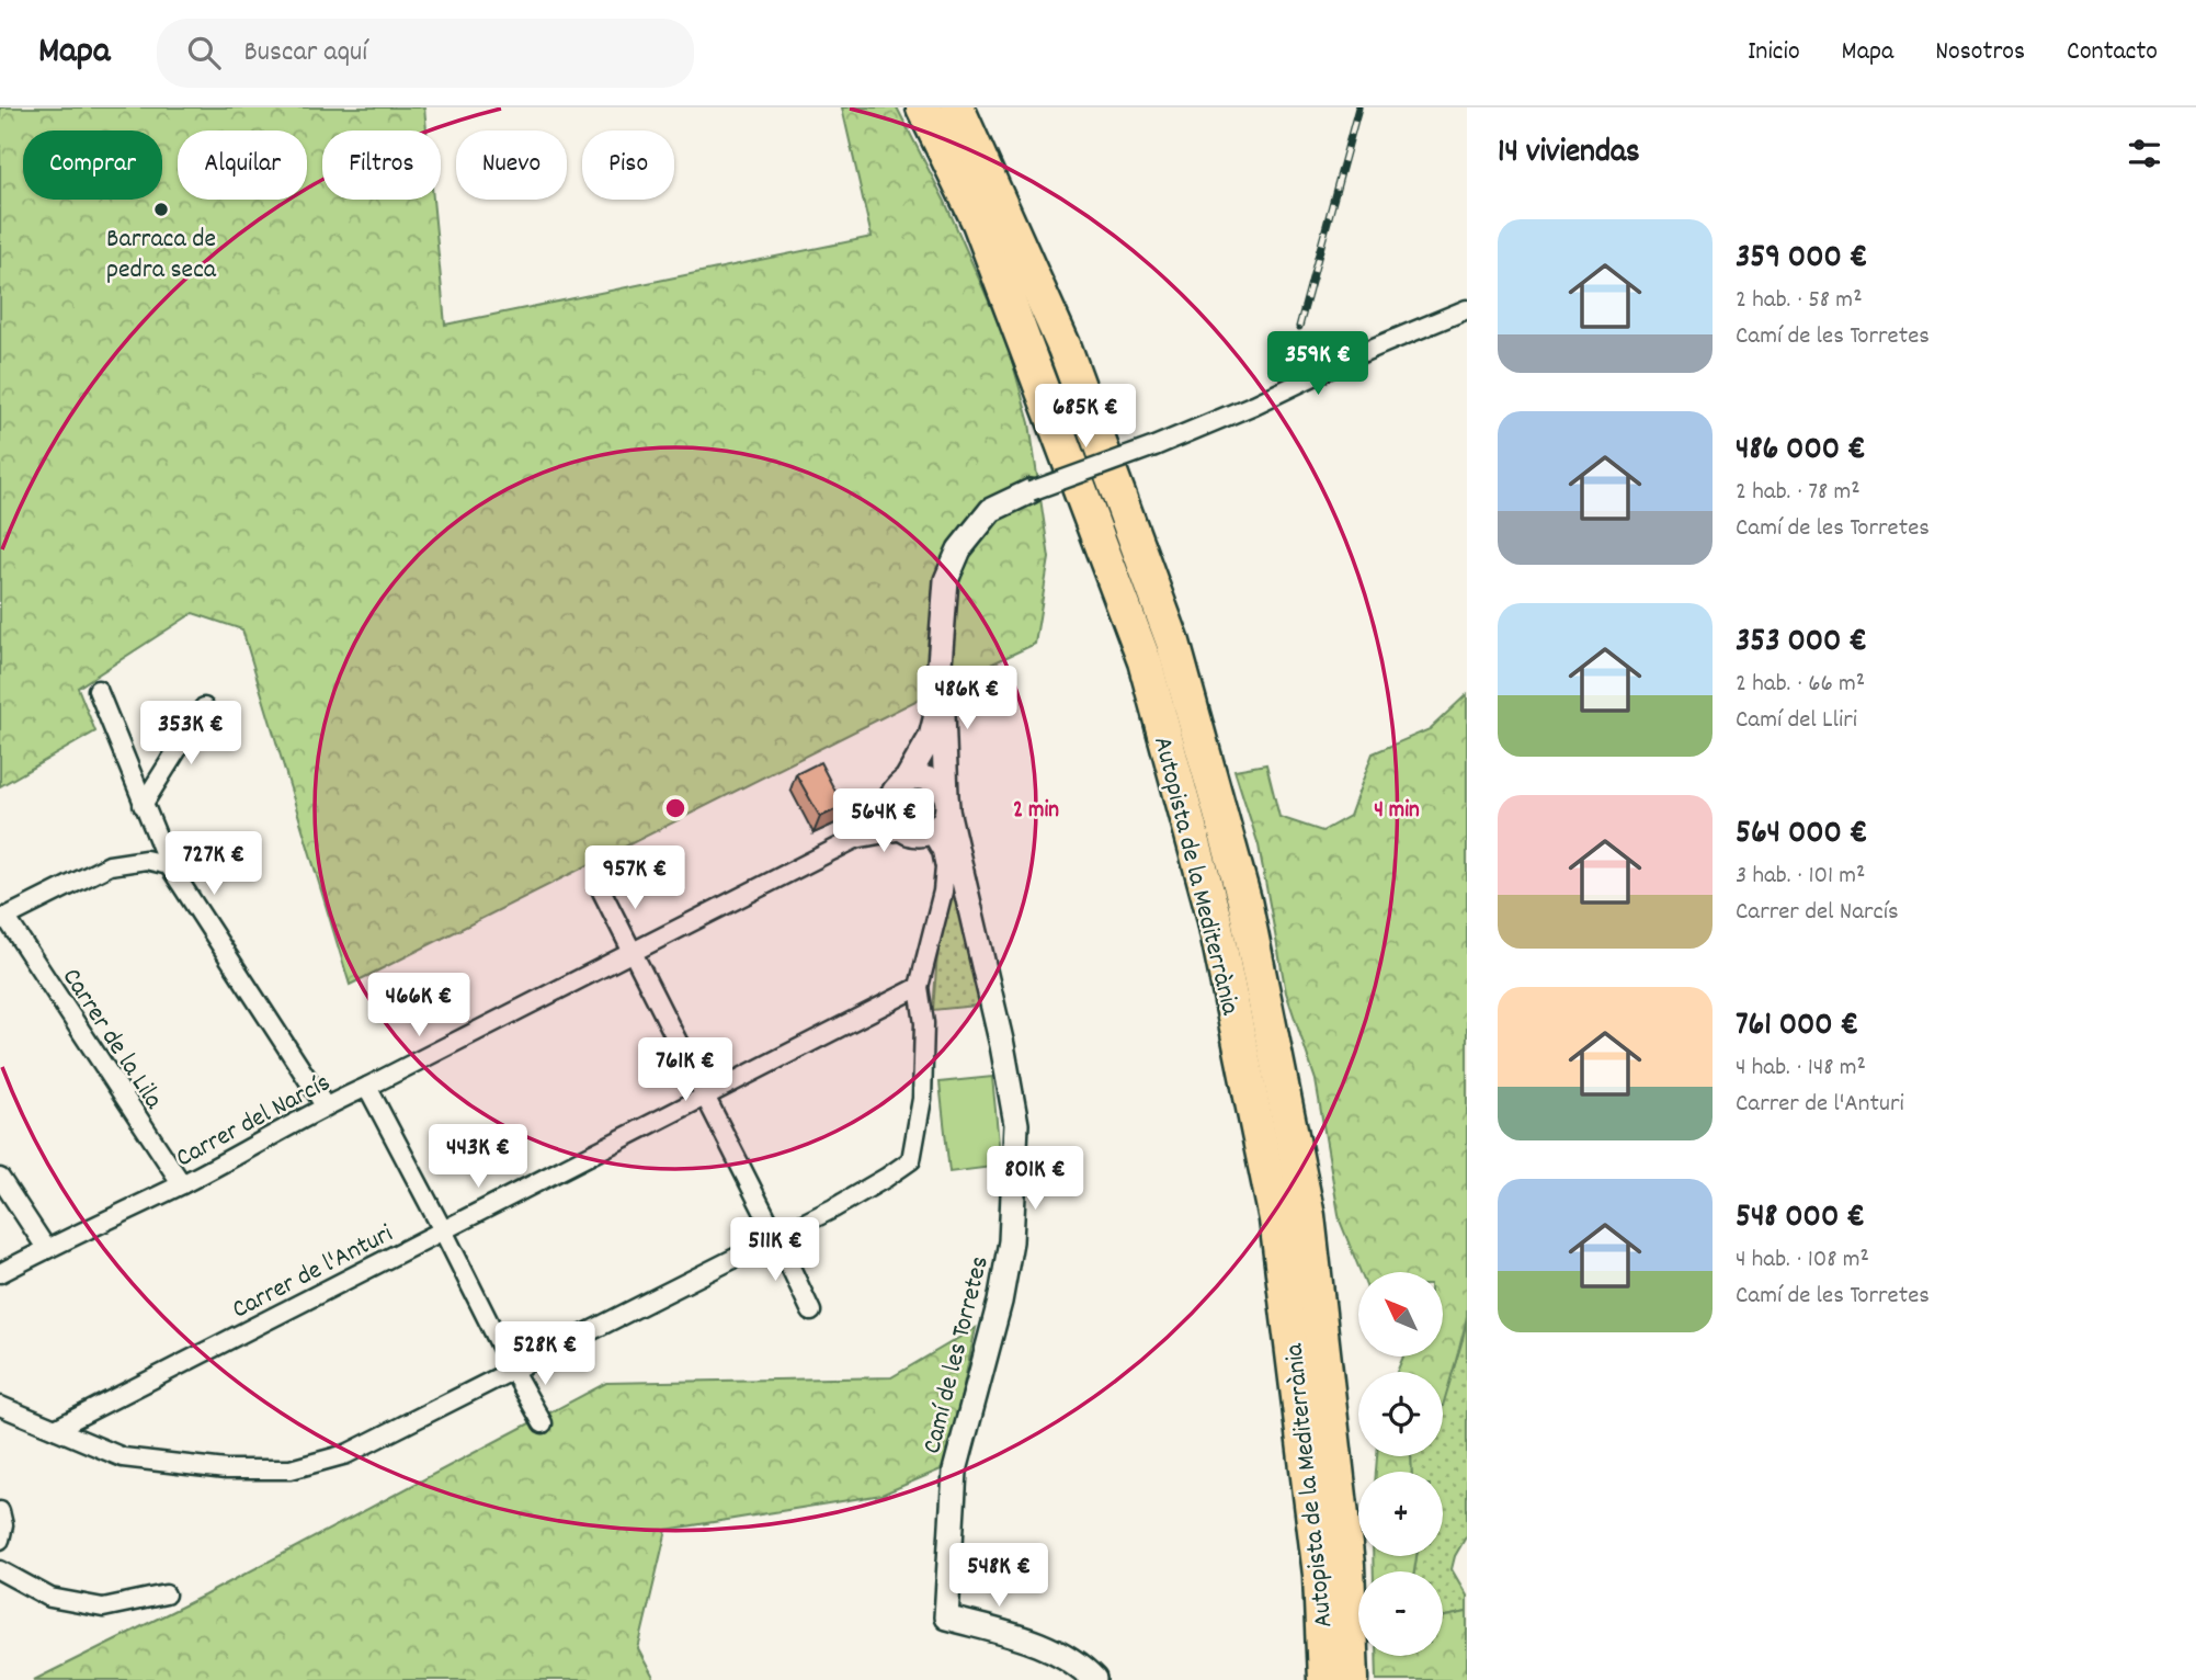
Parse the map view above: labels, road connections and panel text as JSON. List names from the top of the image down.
{
  "streets": {
    "highway": ["Autopista de la Mediterrània"],
    "street": [
      "Carrer de la Lila",
      "Carrer del Narcís",
      "Carrer de l'Anturi",
      "Camí de les Torretes"
    ]
  },
  "crossings": [
    ["Carrer de la Lila", "Carrer del Narcís"],
    ["Carrer del Narcís", "Camí de les Torretes"]
  ],
  "places": ["Barraca de pedra seca"],
  "north": "top left",
  "page": {
    "header": "Mapa",
    "search": "Buscar aquí",
    "nav": [
      "Inicio",
      "Mapa",
      "Nosotros",
      "Contacto"
    ],
    "heading": "14 viviendas",
    "chip": [
      "Comprar",
      "Alquilar",
      "Filtros",
      "Nuevo",
      "Piso"
    ],
    "list": [
      {
        "name": "359 000 €",
        "note": "2 hab. · 58 m² · Camí de les Torretes"
      },
      {
        "name": "486 000 €",
        "note": "2 hab. · 78 m² · Camí de les Torretes"
      },
      {
        "name": "353 000 €",
        "note": "2 hab. · 66 m² · Camí del Lliri"
      },
      {
        "name": "564 000 €",
        "note": "3 hab. · 101 m² · Carrer del Narcís"
      },
      {
        "name": "761 000 €",
        "note": "4 hab. · 148 m² · Carrer de l'Anturi"
      },
      {
        "name": "548 000 €",
        "note": "4 hab. · 108 m² · Camí de les Torretes"
      }
    ],
    "price": [
      "359K €",
      "685K €",
      "486K €",
      "353K €",
      "564K €",
      "727K €",
      "957K €",
      "466K €",
      "761K €",
      "443K €",
      "801K €",
      "511K €",
      "528K €",
      "548K €"
    ],
    "map_buttons": ["+", "−"]
  },
  "rings": ["2 min", "4 min"]
}
